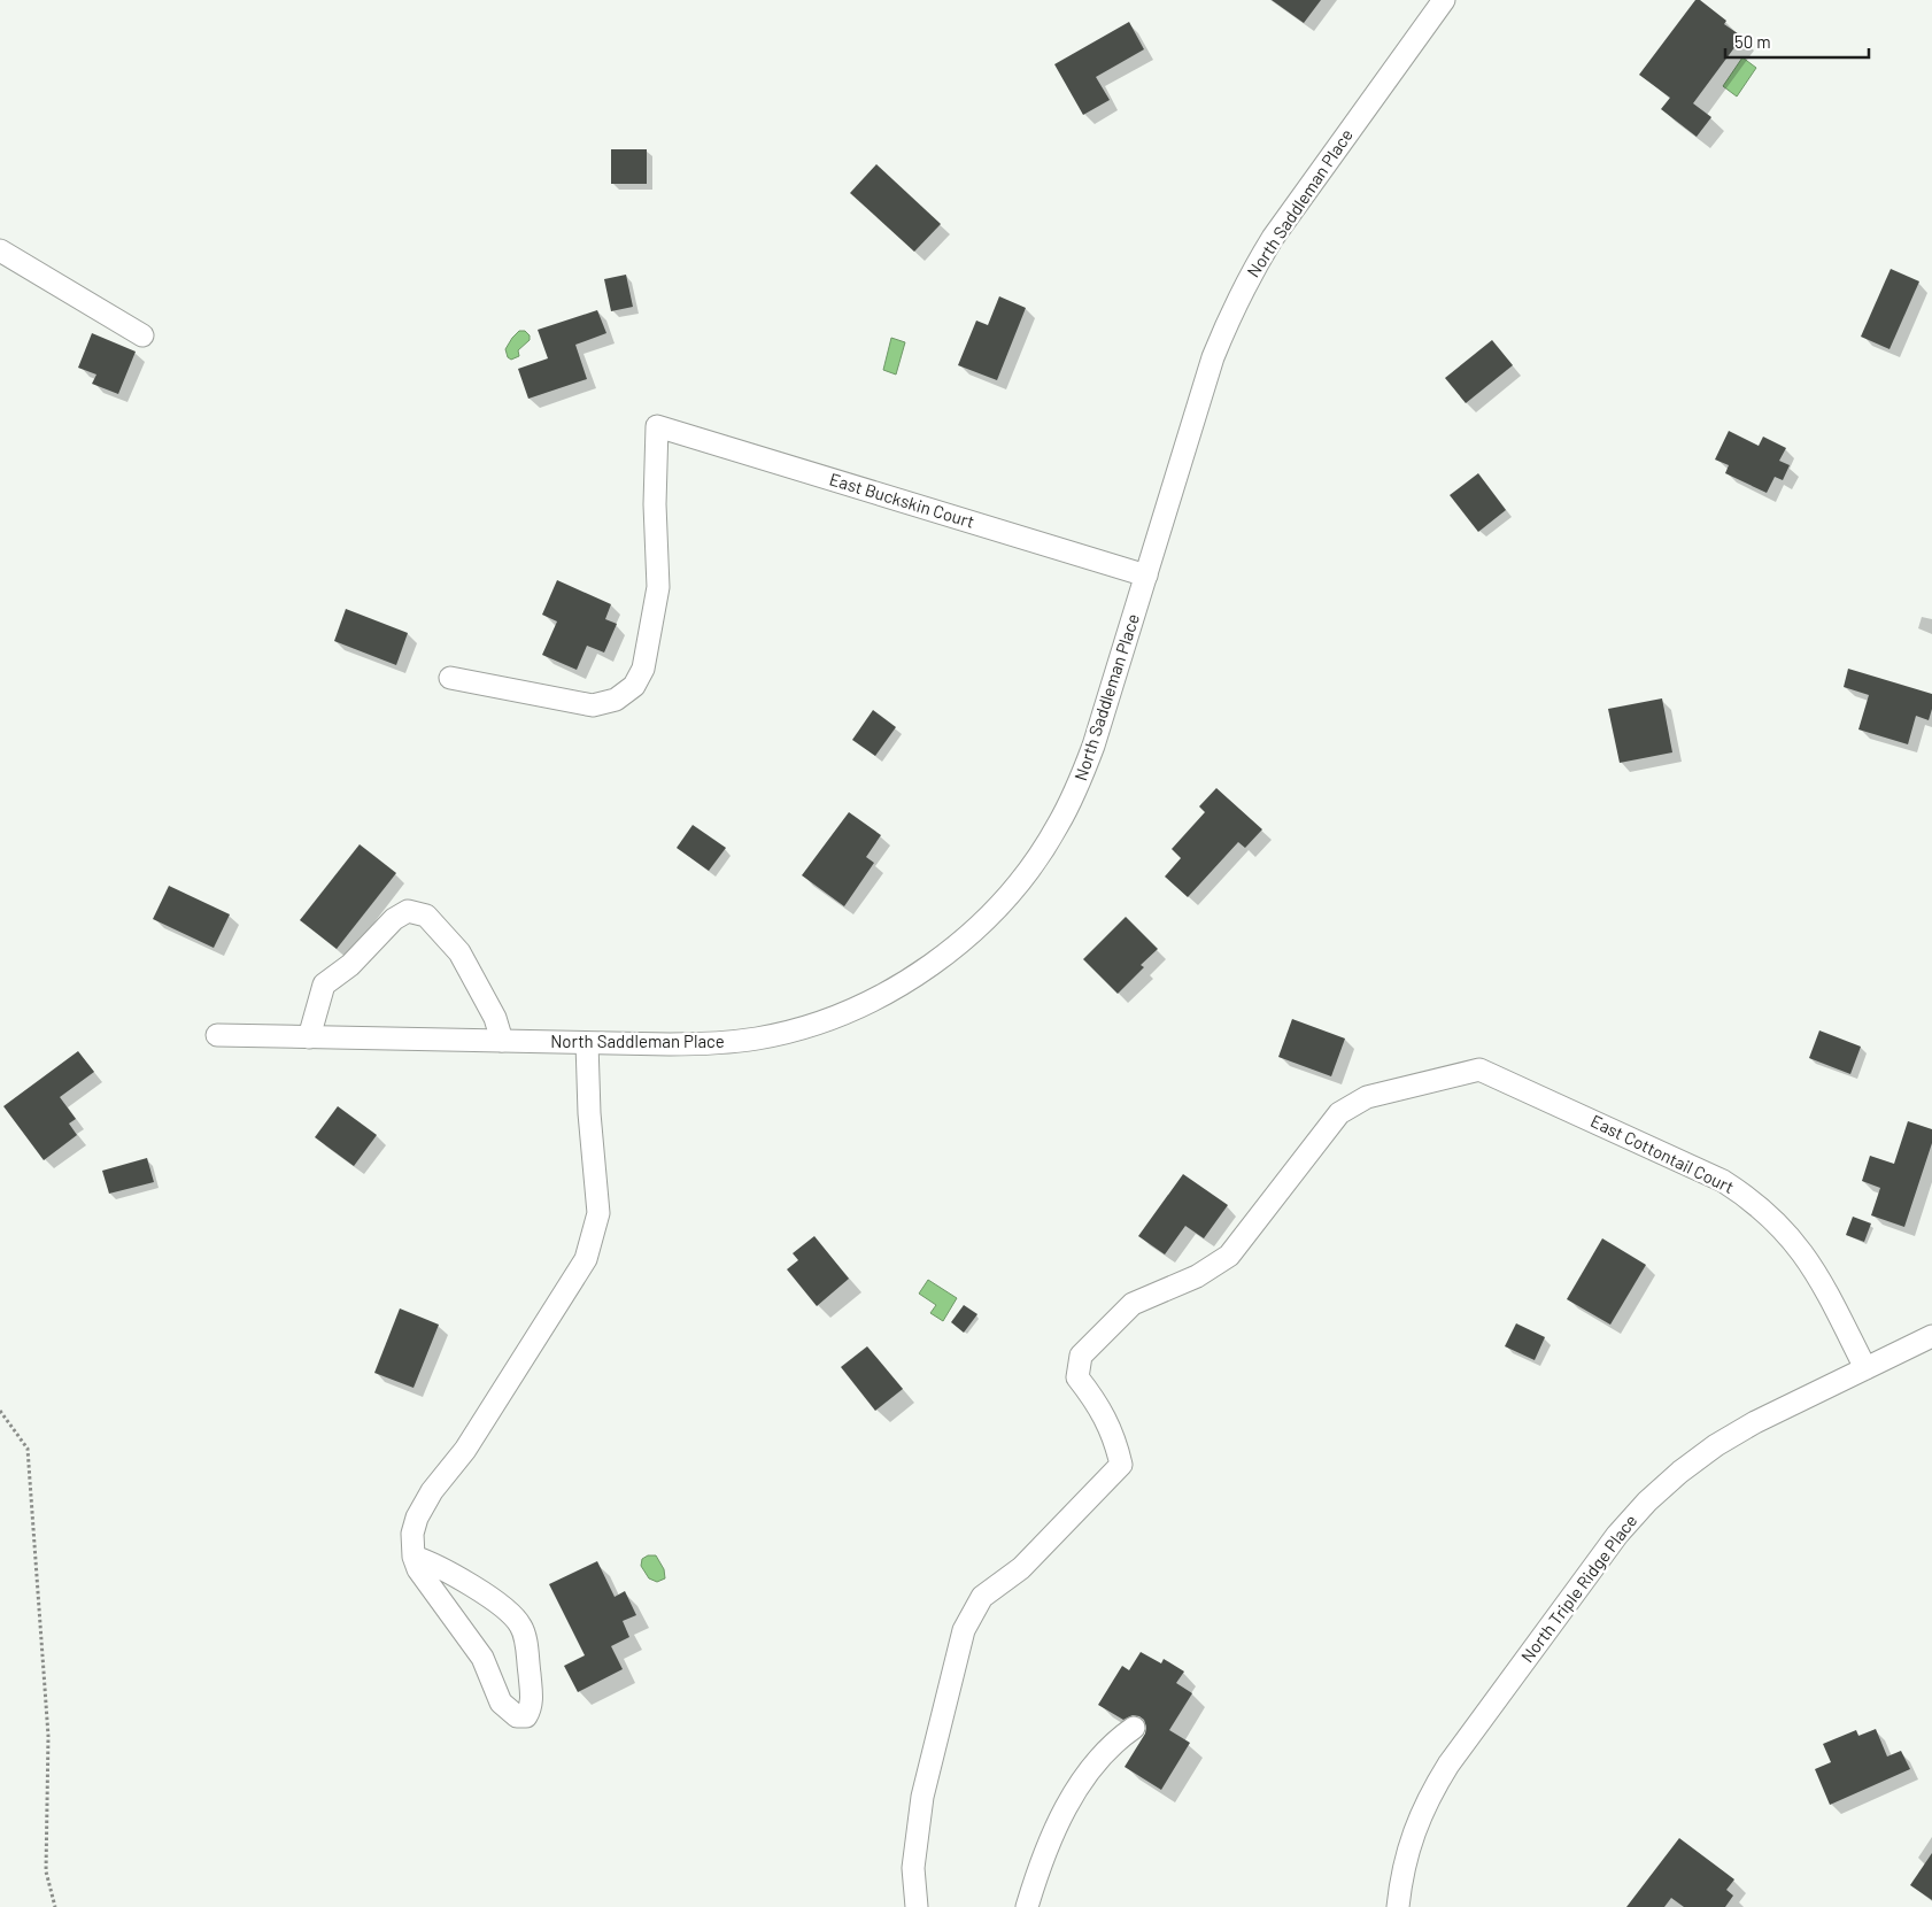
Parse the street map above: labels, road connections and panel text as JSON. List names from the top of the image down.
{
  "streets": {
    "street": [
      "North Saddleman Place",
      "East Buckskin Court",
      "East Cottontail Court",
      "North Triple Ridge Place"
    ]
  },
  "crossings": [
    ["North Saddleman Place", "East Buckskin Court"],
    ["East Cottontail Court", "North Triple Ridge Place"]
  ],
  "scale_bar": "50 m"
}
